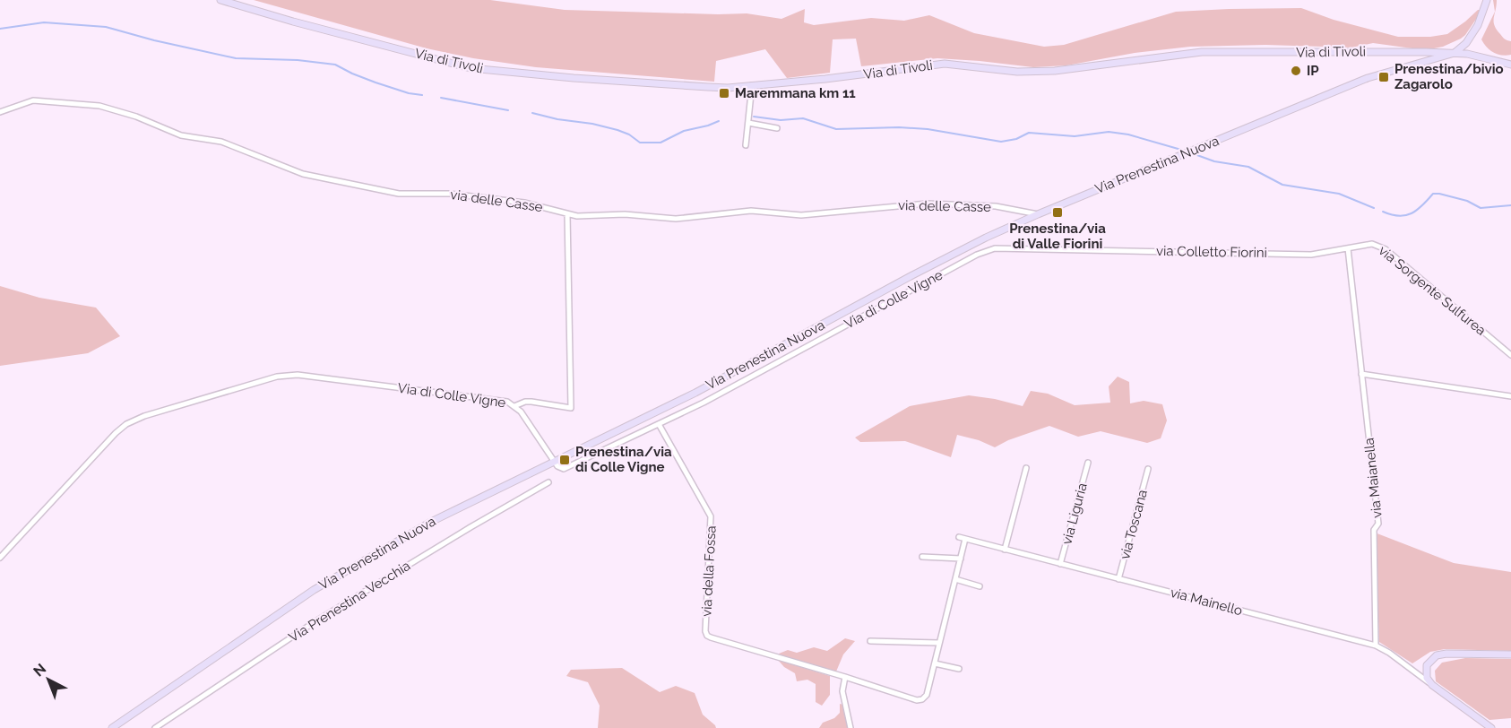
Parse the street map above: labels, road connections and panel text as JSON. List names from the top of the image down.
{
  "streets": {
    "main road": ["Via di Tivoli", "Via Prenestina Nuova"],
    "street": [
      "via delle Casse",
      "via Colletto Fiorini",
      "via Sorgente Sulfurea",
      "Via di Colle Vigne",
      "via Maianella",
      "via Liguria",
      "via Toscana",
      "via della Fossa",
      "Via Prenestina Vecchia",
      "via Mainello"
    ]
  },
  "crossings": [
    ["Via di Tivoli", "Via Prenestina Nuova"],
    ["Via Prenestina Nuova", "via delle Casse"],
    ["Via Prenestina Nuova", "Via di Colle Vigne"],
    ["via Colletto Fiorini", "via Sorgente Sulfurea"],
    ["via Colletto Fiorini", "Via di Colle Vigne"],
    ["via Colletto Fiorini", "via Maianella"],
    ["via Sorgente Sulfurea", "via Maianella"],
    ["Via di Colle Vigne", "via della Fossa"],
    ["via Maianella", "via Mainello"],
    ["via Liguria", "via Mainello"],
    ["via Toscana", "via Mainello"]
  ],
  "places": {
    "other": ["IP"],
    "transit": [
      "Prenestina/bivio Zagarolo",
      "Maremmana km 11",
      "Prenestina/via di Valle Fiorini",
      "Prenestina/via di Colle Vigne"
    ]
  },
  "north": "top left"
}
